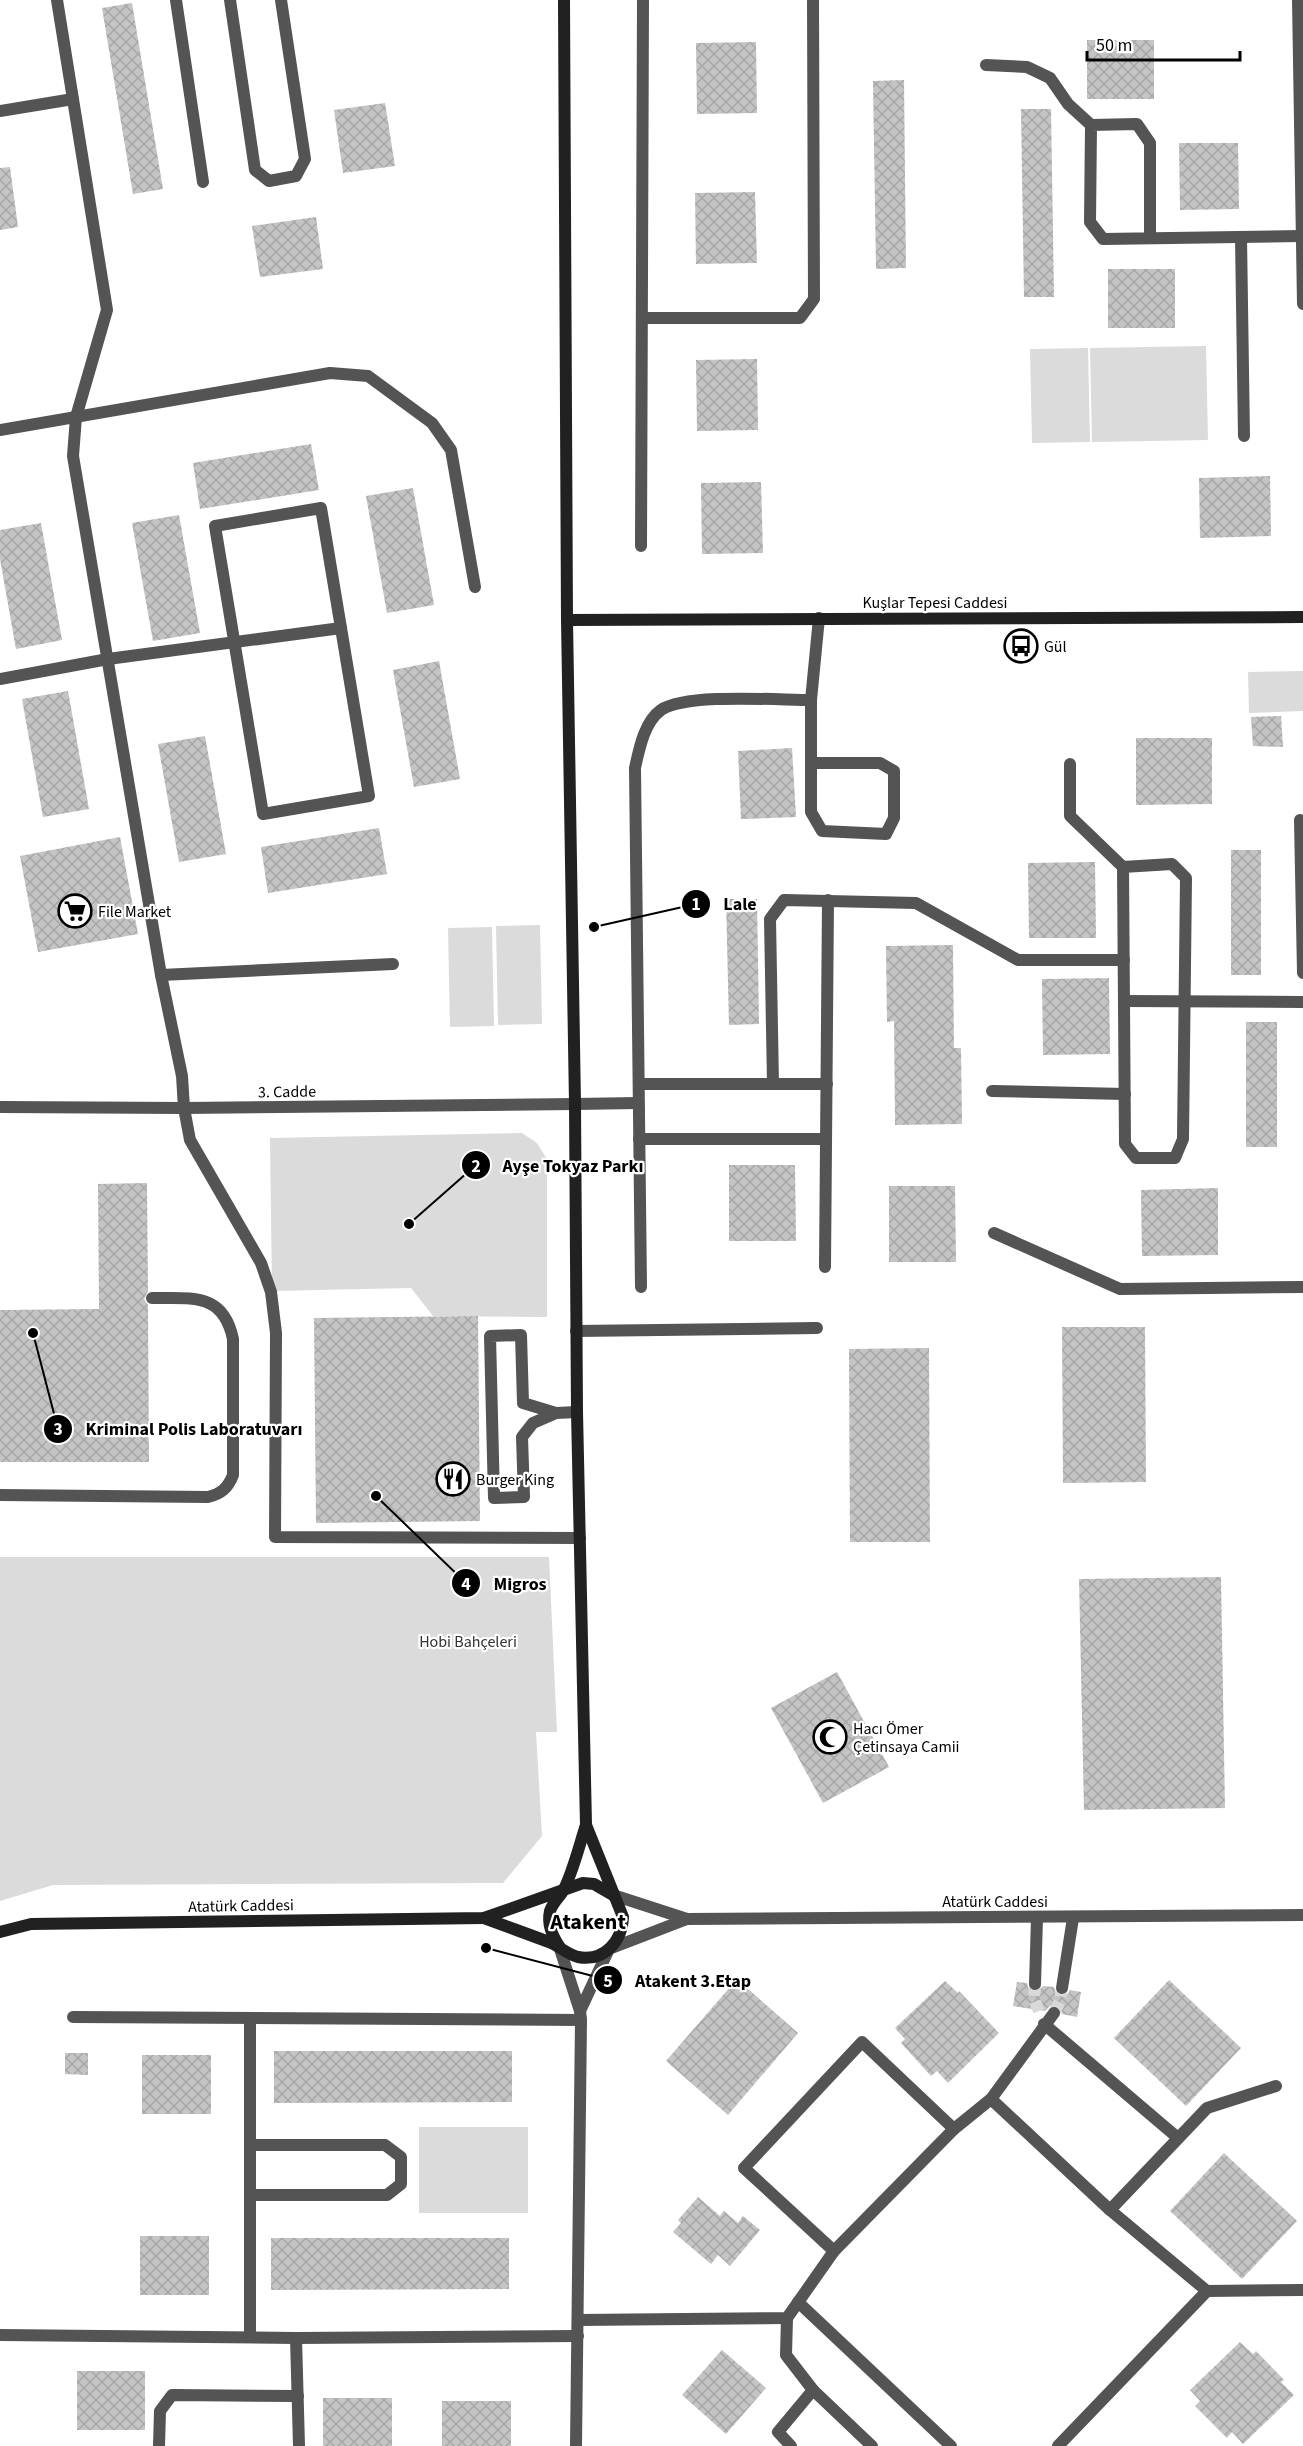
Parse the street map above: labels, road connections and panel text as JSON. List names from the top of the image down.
{
  "streets": {
    "street": ["Kuşlar Tepesi Caddesi", "3. Cadde", "Atatürk Caddesi"]
  },
  "districts": ["Atakent"],
  "parks": ["Hobi Bahçeleri"],
  "places": {
    "bus stop": ["Gül"],
    "supermarket": ["File Market"],
    "other": [
      "Lale",
      "Ayşe Tokyaz Parkı",
      "Kriminal Polis Laboratuvarı",
      "Migros",
      "Atakent 3.Etap"
    ],
    "restaurant": ["Burger King"],
    "mosque": ["Hacı Ömer Çetinsaya Camii"]
  },
  "scale_bar": "50 m"
}
